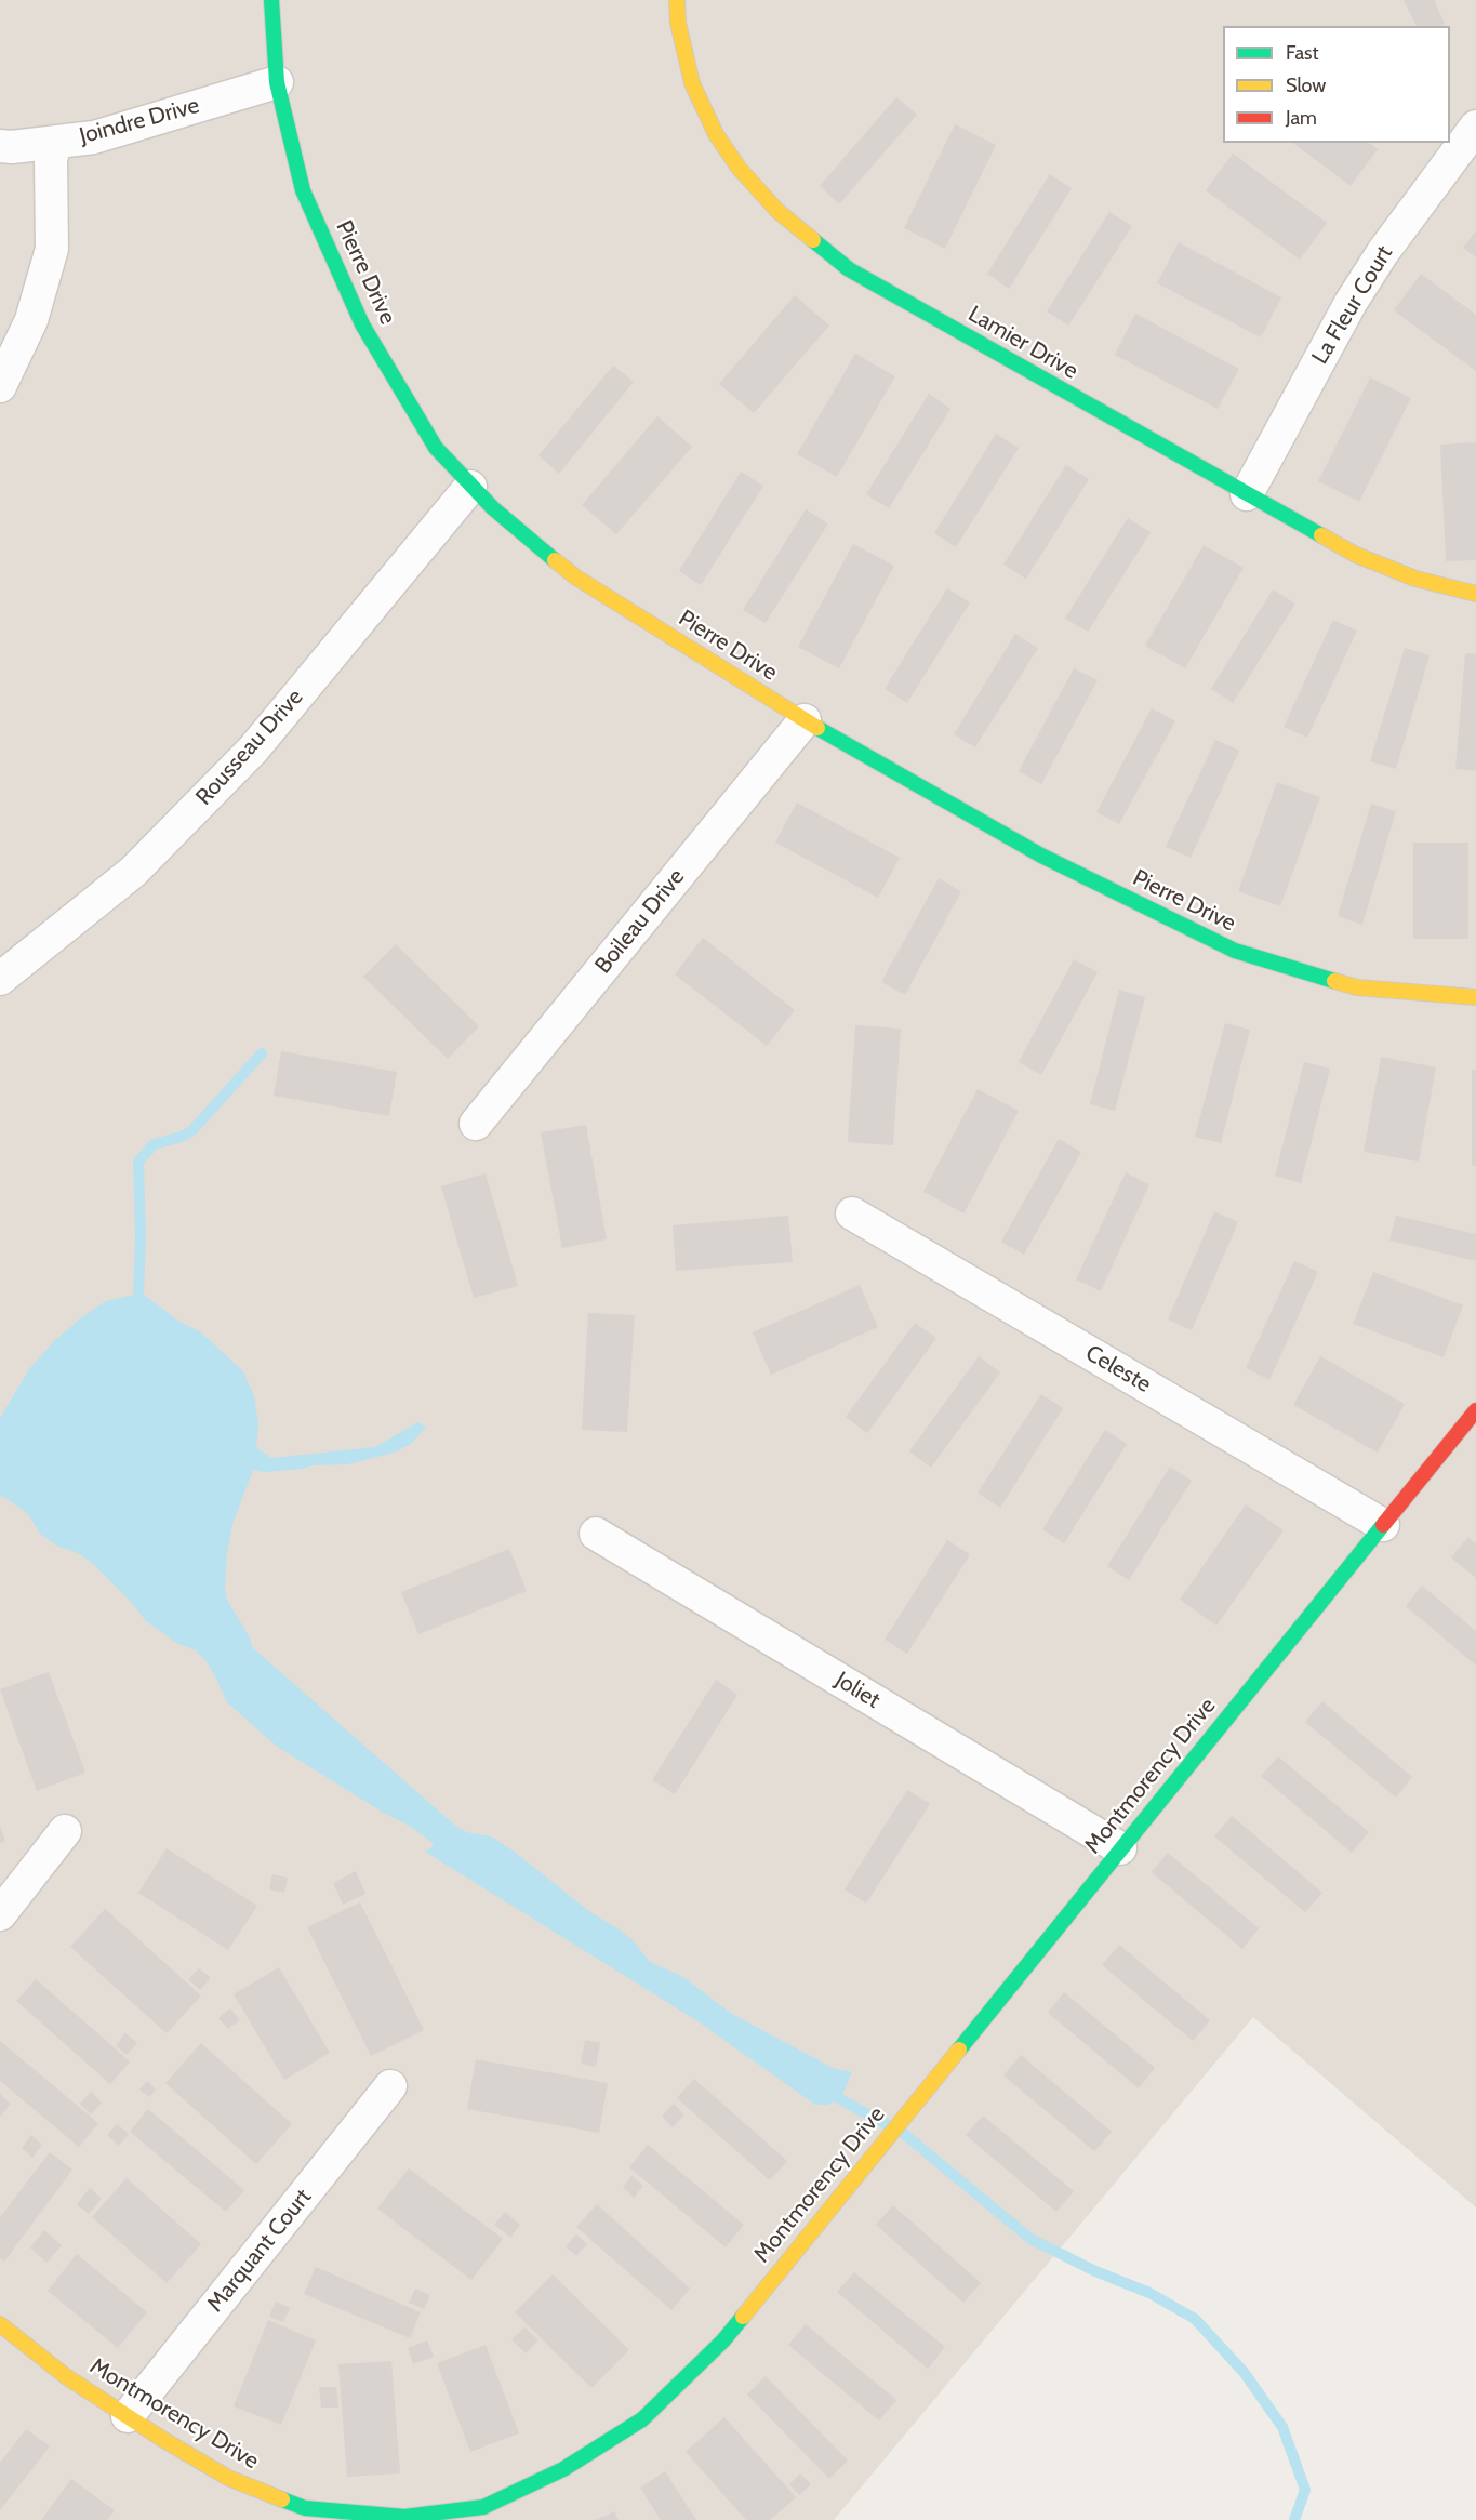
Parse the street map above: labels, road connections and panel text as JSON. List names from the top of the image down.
{
  "streets": {
    "street": [
      "Joindre Drive",
      "Pierre Drive",
      "La Fleur Court",
      "Lamier Drive",
      "Rousseau Drive",
      "Boileau Drive",
      "Celeste",
      "Joliet",
      "Montmorency Drive",
      "Marquant Court"
    ]
  },
  "crossings": [
    ["Joindre Drive", "Pierre Drive"],
    ["Pierre Drive", "Rousseau Drive"],
    ["Pierre Drive", "Boileau Drive"],
    ["La Fleur Court", "Lamier Drive"],
    ["Celeste", "Montmorency Drive"],
    ["Joliet", "Montmorency Drive"],
    ["Montmorency Drive", "Marquant Court"]
  ],
  "legend": ["Fast", "Slow", "Jam"]
}
